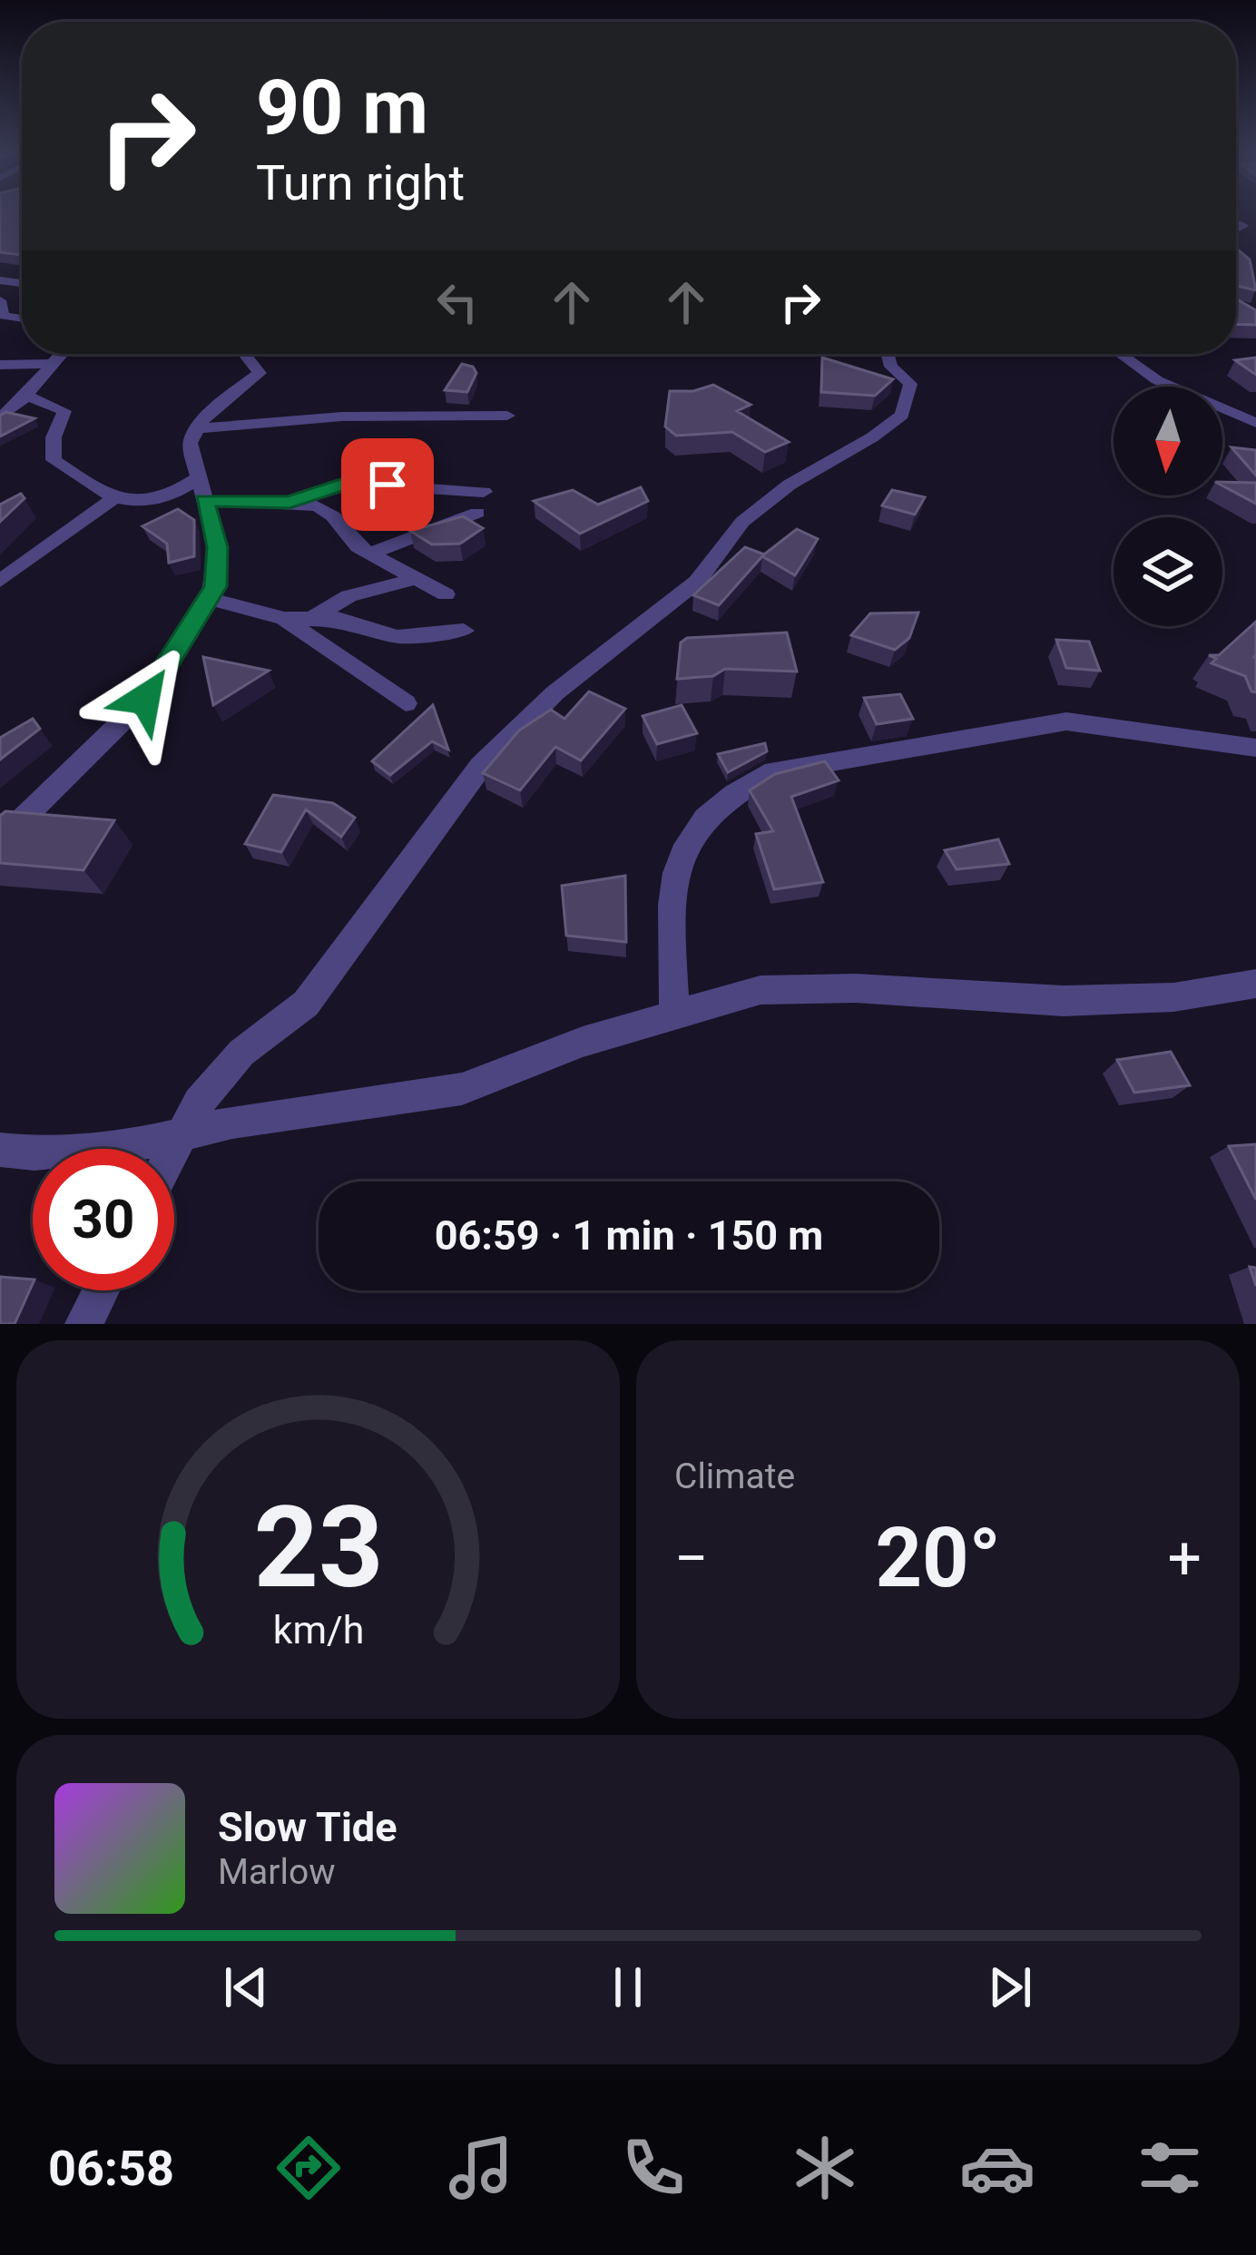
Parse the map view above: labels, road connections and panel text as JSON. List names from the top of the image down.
{
  "north": "bottom",
  "page": {
    "turn": ["90 m", "Turn right"],
    "limit": "30",
    "trip": "06:59 · 1 min · 150 m",
    "tile": "Climate",
    "heat": ["−", "20°", "+"],
    "song": ["Slow Tide", "Marlow"],
    "tabs": "06:58",
    "gauge": ["23", "km/h"]
  }
}
